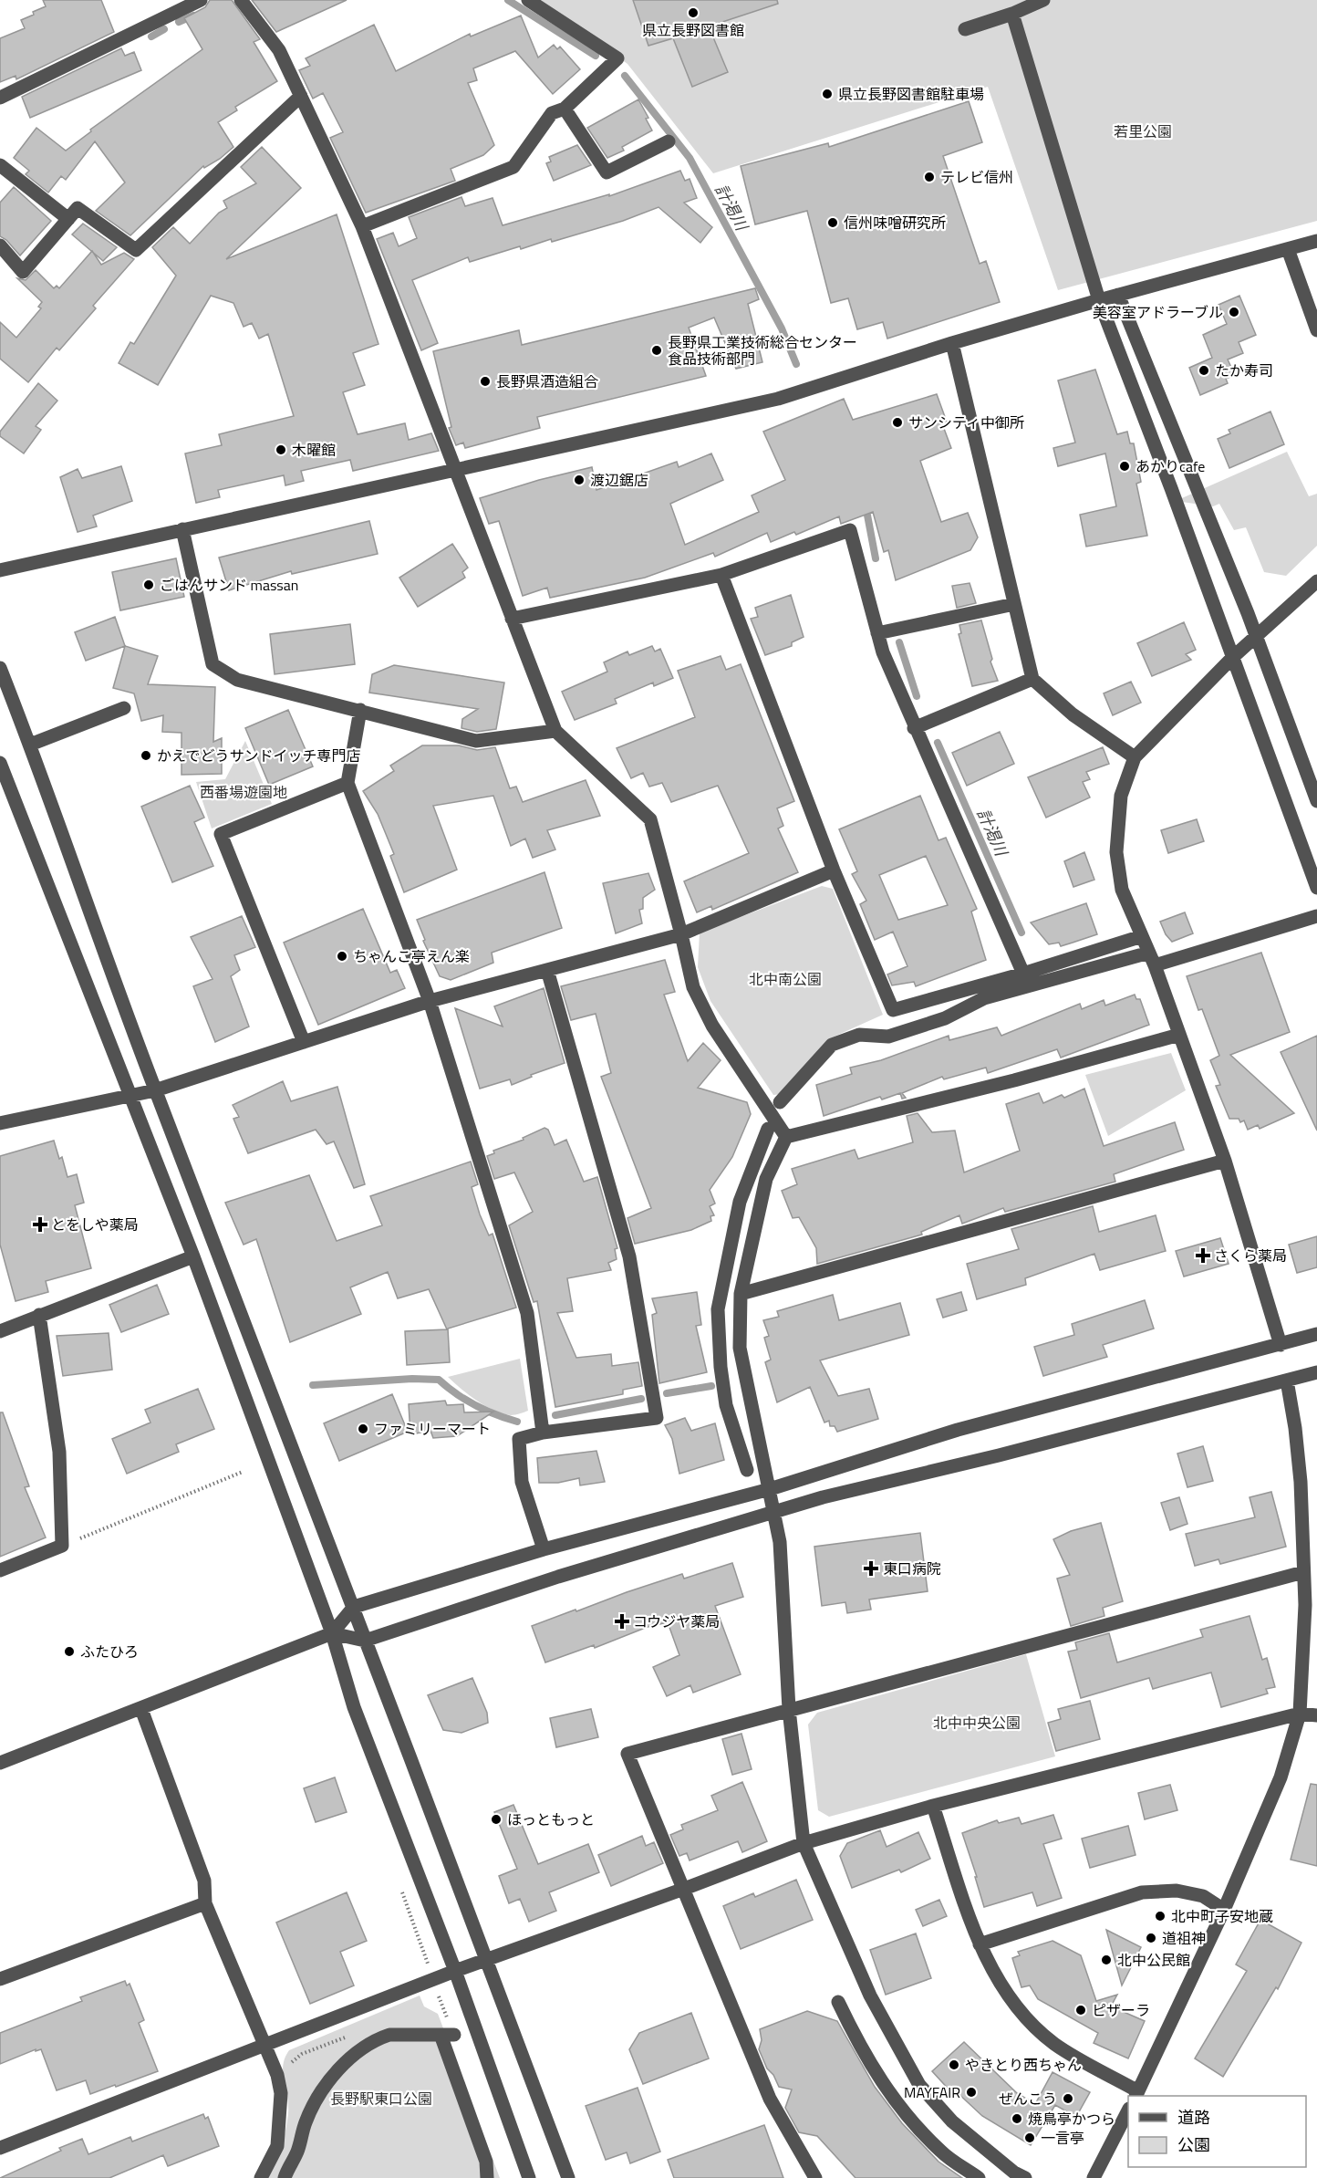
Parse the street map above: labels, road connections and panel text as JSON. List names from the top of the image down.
{
  "water": ["計渇川"],
  "parks": [
    "若里公園",
    "西番場遊園地",
    "北中南公園",
    "北中中央公園",
    "長野駅東口公園"
  ],
  "places": {
    "other": [
      "県立長野図書館",
      "県立長野図書館駐車場",
      "テレビ信州",
      "信州味噌研究所",
      "美容室アドラーブル",
      "長野県工業技術総合センター 食品技術部門",
      "たか寿司",
      "長野県酒造組合",
      "サンシティ中御所",
      "木曜館",
      "あかりcafe",
      "渡辺鋸店",
      "ごはんサンド massan",
      "かえでどうサンドイッチ専門店",
      "ちゃんこ亭えん楽",
      "ファミリーマート",
      "ふたひろ",
      "ほっともっと",
      "北中町子安地蔵",
      "道祖神",
      "北中公民館",
      "ピザーラ",
      "やきとり西ちゃん",
      "MAYFAIR",
      "ぜんこう",
      "焼鳥亭かつら",
      "一言亭"
    ],
    "health": [
      "とをしや薬局",
      "さくら薬局",
      "東口病院",
      "コウジヤ薬局"
    ]
  },
  "legend": ["道路", "公園"]
}
